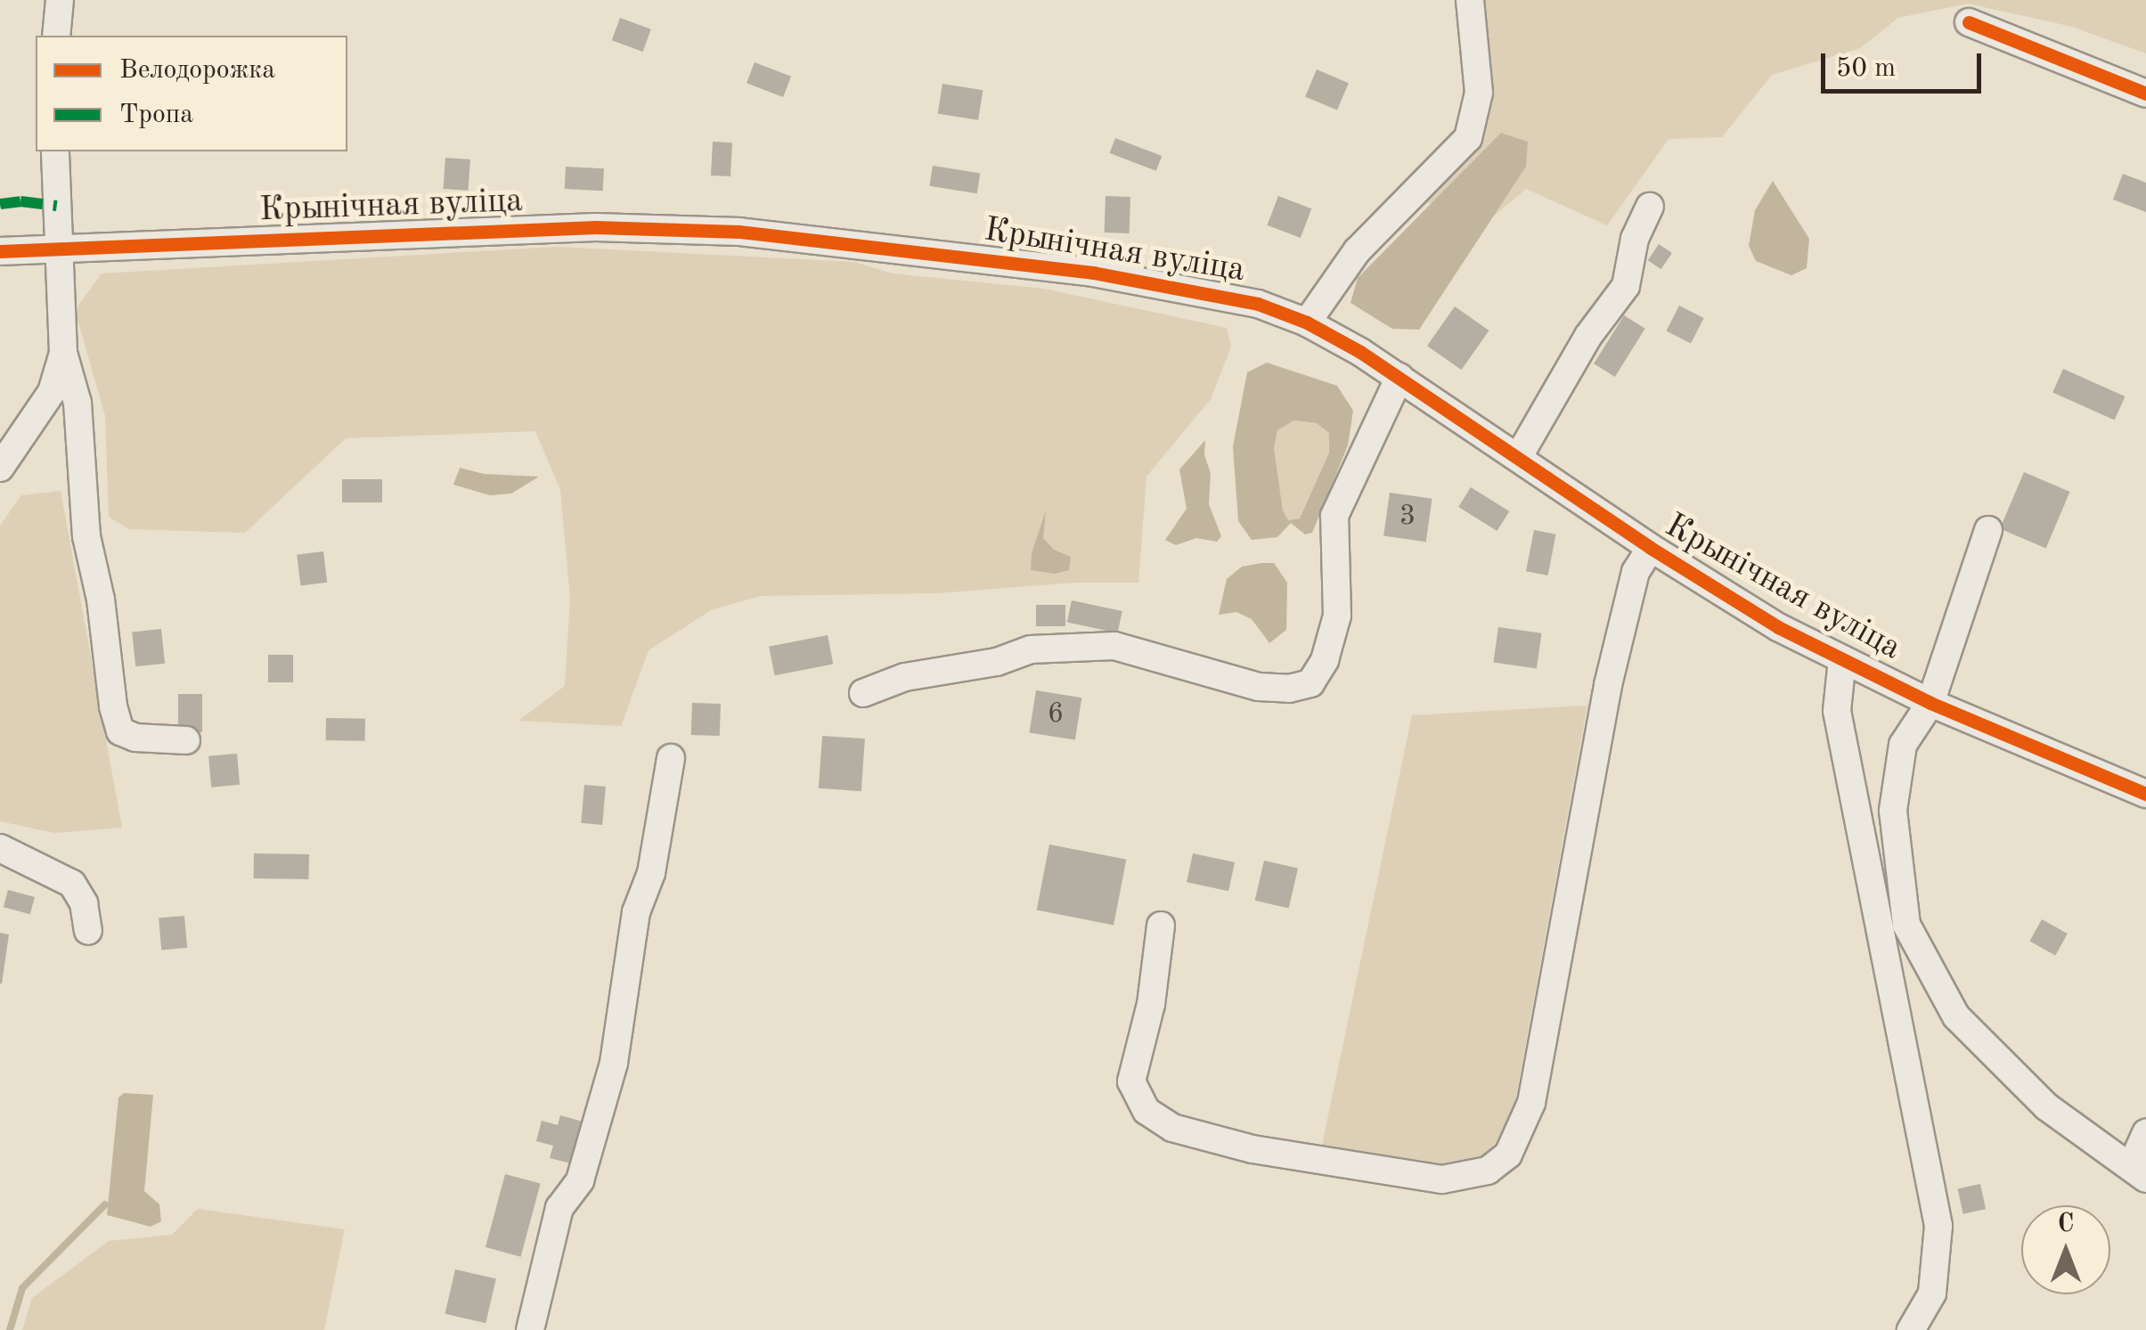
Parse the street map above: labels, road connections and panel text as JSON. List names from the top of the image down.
{
  "streets": {
    "street": ["Крынічная вуліца"]
  },
  "house_numbers": ["3", "6"],
  "legend": ["Велодорожка", "Тропа"],
  "scale_bar": "50 m",
  "north": "top"
}
